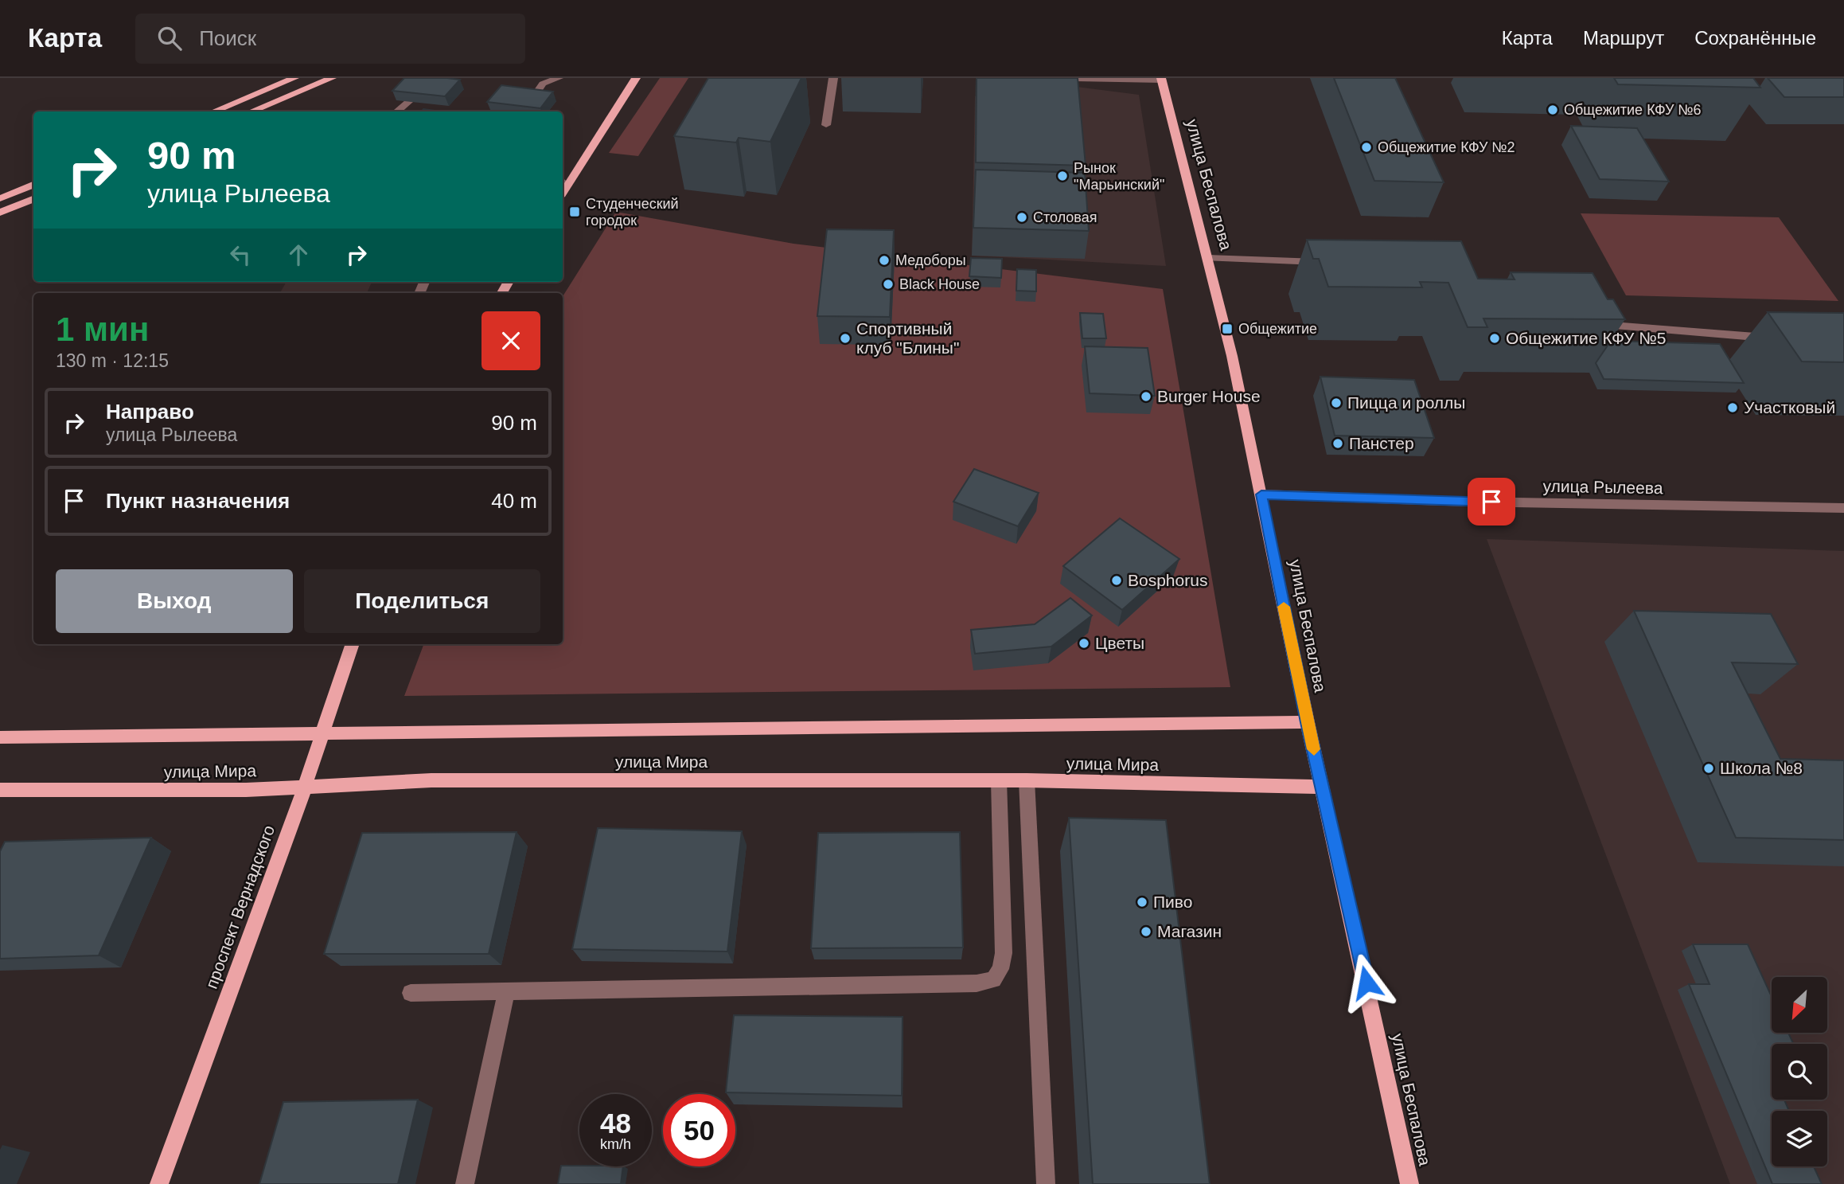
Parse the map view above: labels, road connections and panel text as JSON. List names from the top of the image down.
{
  "streets": {
    "main road": ["улица Беспалова", "улица Мира", "проспект Вернадского"],
    "street": ["улица Рылеева"]
  },
  "crossings": [
    ["улица Беспалова", "улица Рылеева"],
    ["улица Беспалова", "улица Мира"],
    ["улица Мира", "проспект Вернадского"]
  ],
  "places": {
    "other": [
      "Общежитие КФУ №6",
      "Общежитие КФУ №2",
      "Рынок \"Марьинский\"",
      "Столовая",
      "Медоборы",
      "Black House",
      "Спортивный клуб \"Блины\"",
      "Общежитие КФУ №5",
      "Burger House",
      "Пицца и роллы",
      "Участковый",
      "Панстер",
      "Bosphorus",
      "Цветы",
      "Школа №8",
      "Пиво",
      "Магазин"
    ],
    "transit": ["Студенческий городок", "Общежитие"]
  },
  "north": "bottom left",
  "page": {
    "header": "Карта",
    "search": "Поиск",
    "nav": ["Карта", "Маршрут", "Сохранённые"],
    "turn": ["90 m", "улица Рылеева"],
    "heading": ["1 мин", "130 m · 12:15"],
    "list": [
      {
        "name": "Направо",
        "note": "улица Рылеева",
        "value": "90 m"
      },
      {
        "name": "Пункт назначения",
        "value": "40 m"
      }
    ],
    "buttons": ["Выход", "Поделиться"],
    "speed": "48 km/h",
    "limit": "50"
  }
}
